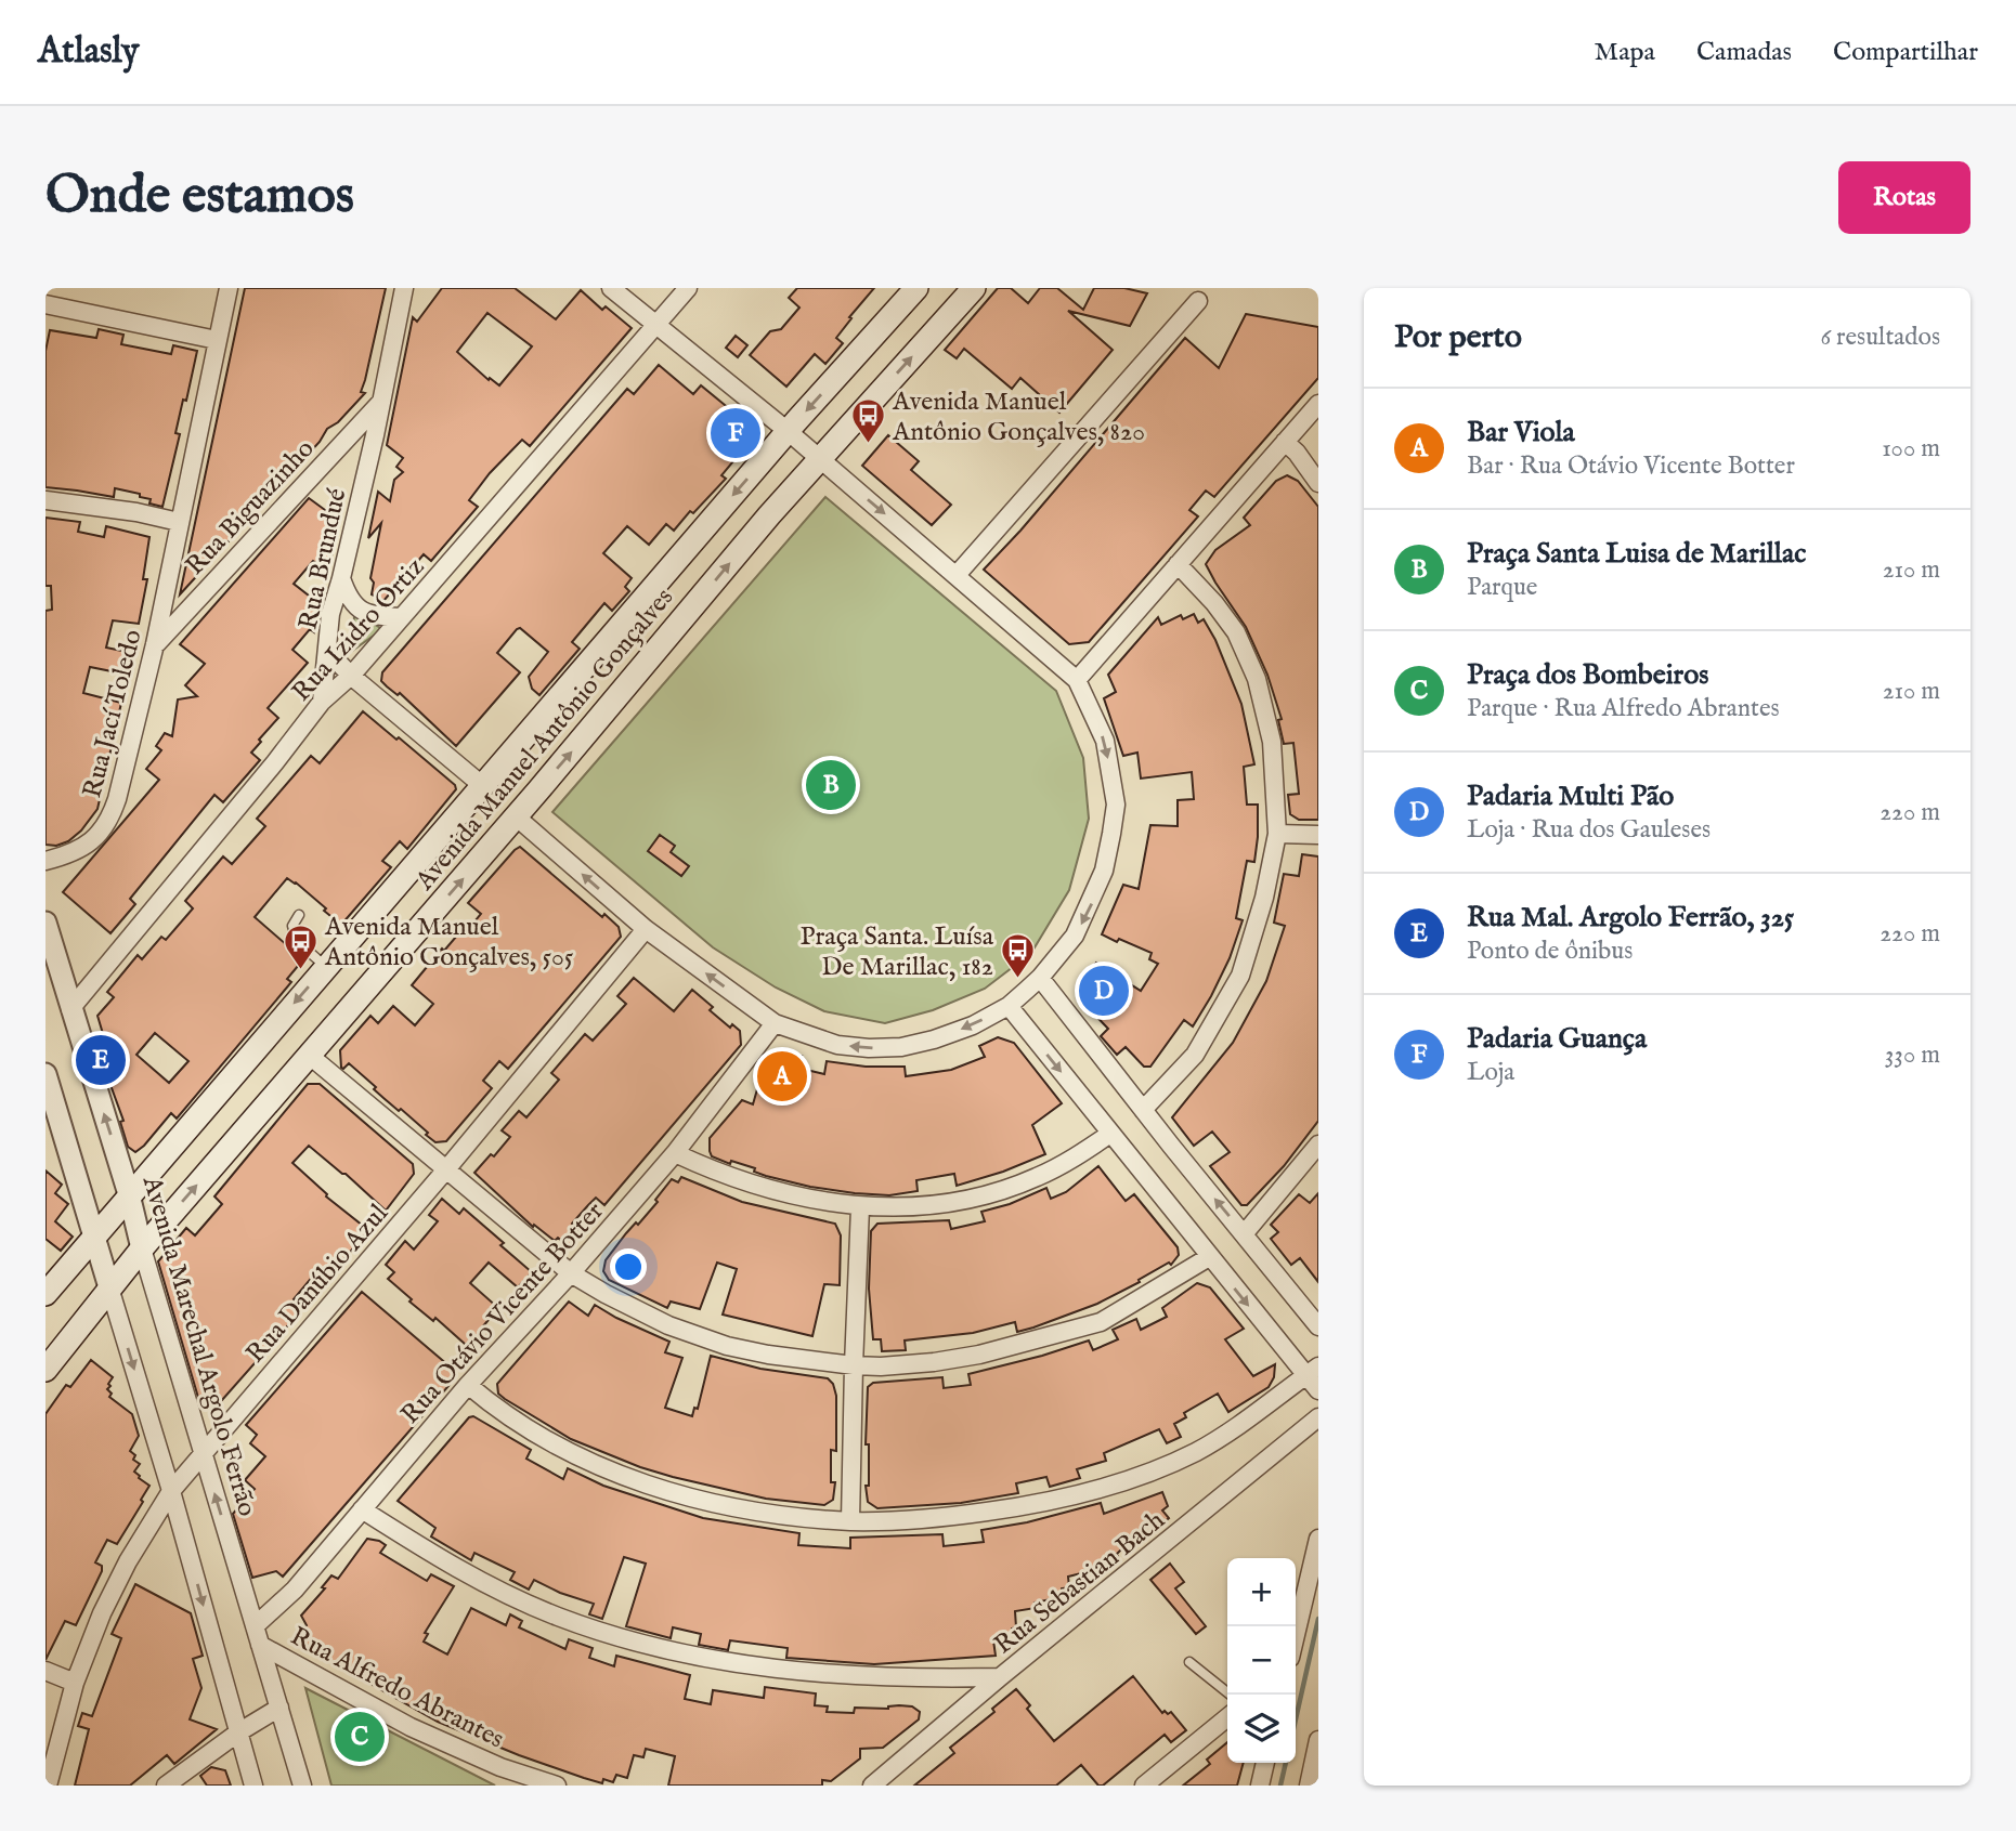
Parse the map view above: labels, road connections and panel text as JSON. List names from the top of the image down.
{
  "streets": {
    "main road": ["Avenida Manuel Antônio Gonçalves"],
    "street": [
      "Rua Biguazinho",
      "Rua Brundué",
      "Rua Izidro Ortiz",
      "Rua Jací Toledo",
      "Rua Danúbio Azul",
      "Rua Otávio Vicente Botter",
      "Avenida Marechal Argolo Ferrão",
      "Rua Sebastian Bach",
      "Rua Alfredo Abrantes"
    ]
  },
  "crossings": [
    ["Rua Biguazinho", "Rua Brundué"],
    ["Rua Biguazinho", "Rua Jací Toledo"],
    ["Rua Brundué", "Rua Izidro Ortiz"],
    ["Rua Izidro Ortiz", "Avenida Marechal Argolo Ferrão"],
    ["Avenida Manuel Antônio Gonçalves", "Avenida Marechal Argolo Ferrão"],
    ["Rua Danúbio Azul", "Avenida Marechal Argolo Ferrão"],
    ["Rua Otávio Vicente Botter", "Avenida Marechal Argolo Ferrão"],
    ["Avenida Marechal Argolo Ferrão", "Rua Alfredo Abrantes"]
  ],
  "places": {
    "bus stop": ["Avenida Manuel Antônio Gonçalves, 820", "Avenida Manuel Antônio Gonçalves, 505", "Praça Santa. Luísa De Marillac, 182"]
  },
  "page": {
    "header": "Atlasly",
    "nav": ["Mapa", "Camadas", "Compartilhar"],
    "buttons": "Rotas",
    "title": "Onde estamos",
    "heading": ["Por perto", "6 resultados"],
    "list": [
      {
        "mark": "A",
        "name": "Bar Viola",
        "note": "Bar · Rua Otávio Vicente Botter",
        "value": "100 m"
      },
      {
        "mark": "B",
        "name": "Praça Santa Luisa de Marillac",
        "note": "Parque",
        "value": "210 m"
      },
      {
        "mark": "C",
        "name": "Praça dos Bombeiros",
        "note": "Parque · Rua Alfredo Abrantes",
        "value": "210 m"
      },
      {
        "mark": "D",
        "name": "Padaria Multi Pão",
        "note": "Loja · Rua dos Gauleses",
        "value": "220 m"
      },
      {
        "mark": "E",
        "name": "Rua Mal. Argolo Ferrão, 325",
        "note": "Ponto de ônibus",
        "value": "220 m"
      },
      {
        "mark": "F",
        "name": "Padaria Guança",
        "note": "Loja",
        "value": "330 m"
      }
    ],
    "pins": [
      "F",
      "B",
      "D",
      "E",
      "A",
      "C"
    ],
    "map_buttons": ["+", "−"]
  }
}
